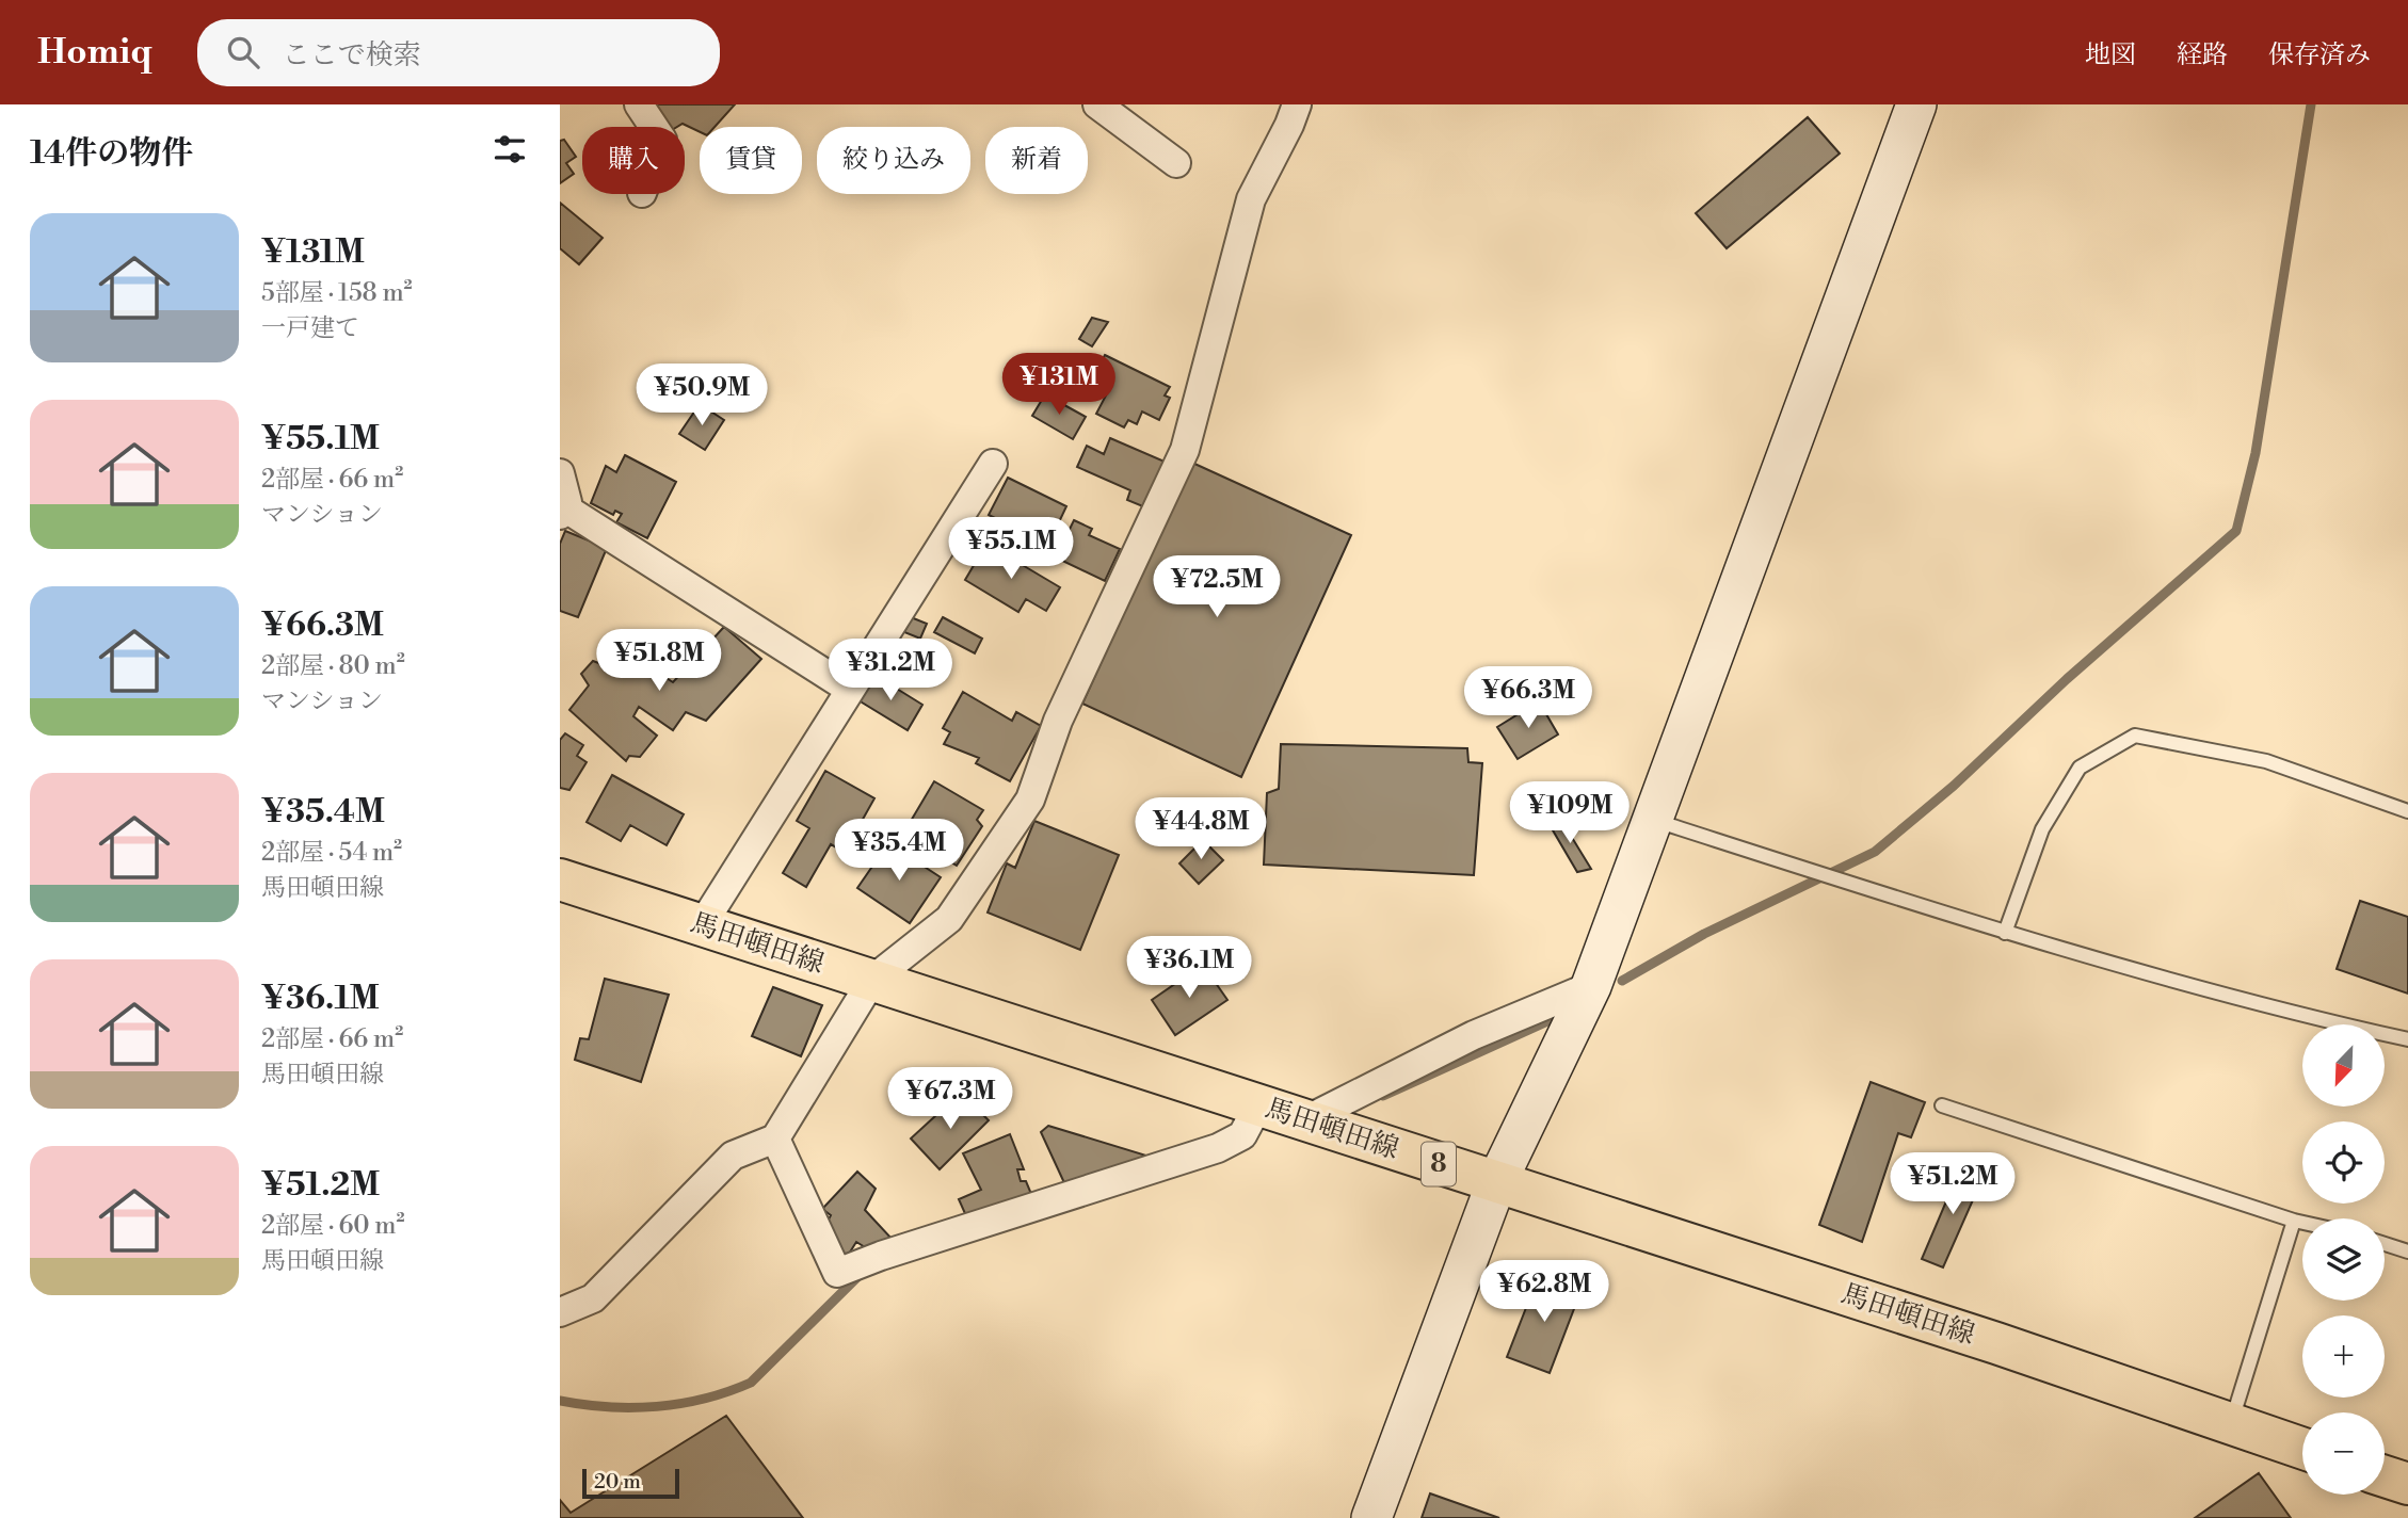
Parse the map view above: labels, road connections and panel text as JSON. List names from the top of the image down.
{
  "streets": {
    "main road": ["馬田頓田線", "8"]
  },
  "scale_bar": "20 m",
  "north": "bottom left",
  "page": {
    "header": "Homiq",
    "search": "ここで検索",
    "nav": ["地図", "経路", "保存済み"],
    "heading": "14件の物件",
    "chip": [
      "購入",
      "賃貸",
      "絞り込み",
      "新着"
    ],
    "list": [
      {
        "name": "¥131M",
        "note": "5部屋 · 158 m² · 一戸建て"
      },
      {
        "name": "¥55.1M",
        "note": "2部屋 · 66 m² · マンション"
      },
      {
        "name": "¥66.3M",
        "note": "2部屋 · 80 m² · マンション"
      },
      {
        "name": "¥35.4M",
        "note": "2部屋 · 54 m² · 馬田頓田線"
      },
      {
        "name": "¥36.1M",
        "note": "2部屋 · 66 m² · 馬田頓田線"
      },
      {
        "name": "¥51.2M",
        "note": "2部屋 · 60 m² · 馬田頓田線"
      }
    ],
    "price": [
      "¥131M",
      "¥50.9M",
      "¥55.1M",
      "¥72.5M",
      "¥51.8M",
      "¥31.2M",
      "¥66.3M",
      "¥109M",
      "¥44.8M",
      "¥35.4M",
      "¥36.1M",
      "¥67.3M",
      "¥51.2M",
      "¥62.8M"
    ],
    "map_buttons": ["+", "−"],
    "scale": "20 m"
  }
}
